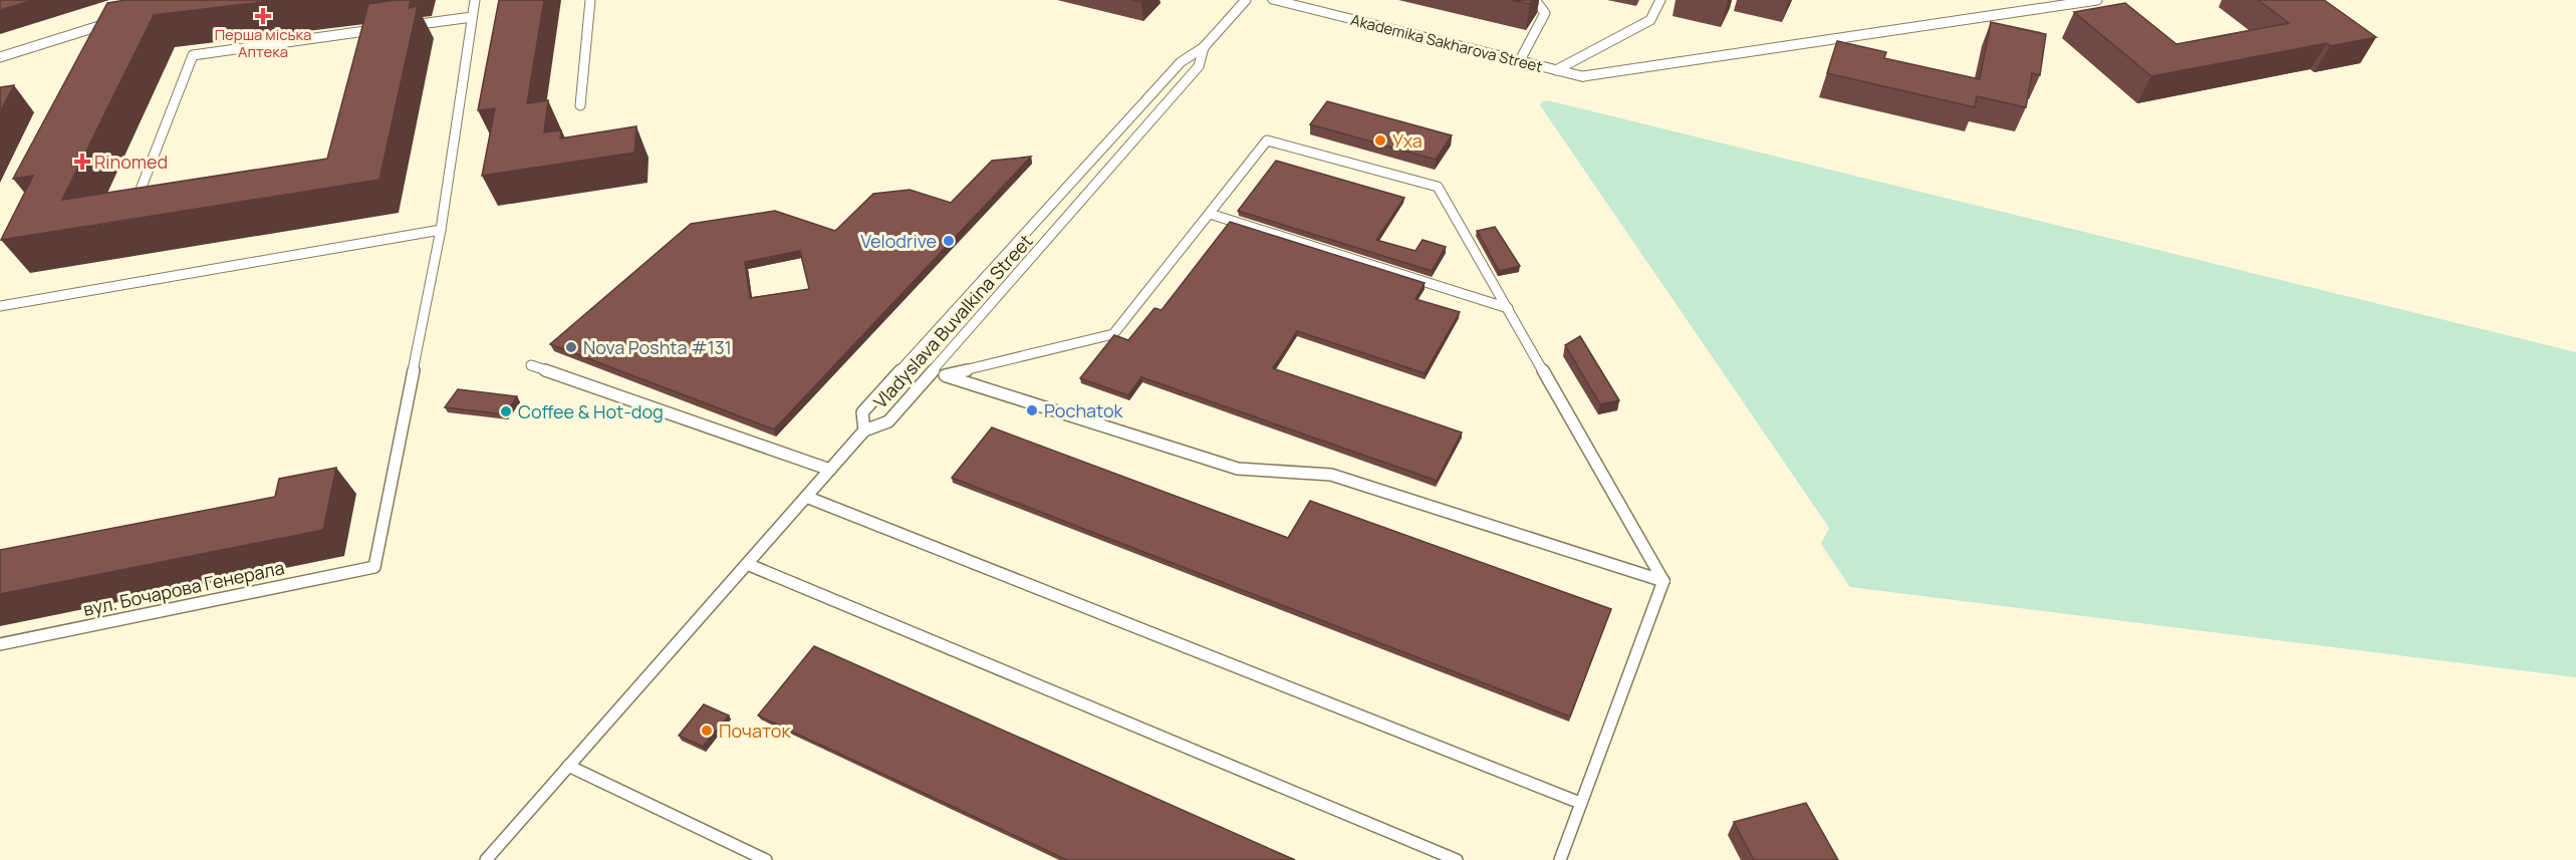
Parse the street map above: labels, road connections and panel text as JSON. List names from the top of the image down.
{
  "streets": {
    "street": ["Akademika Sakharova Street"],
    "lane": ["Vladyslava Buvalkina Street", "вул. Бочарова Генерала"]
  },
  "places": {
    "health": ["Перша міська Аптека", "Rinomed"],
    "other": [
      "Уха",
      "Velodrive",
      "Nova Poshta #131",
      "Pochatok",
      "Coffee & Hot-dog",
      "Початок"
    ]
  }
}
